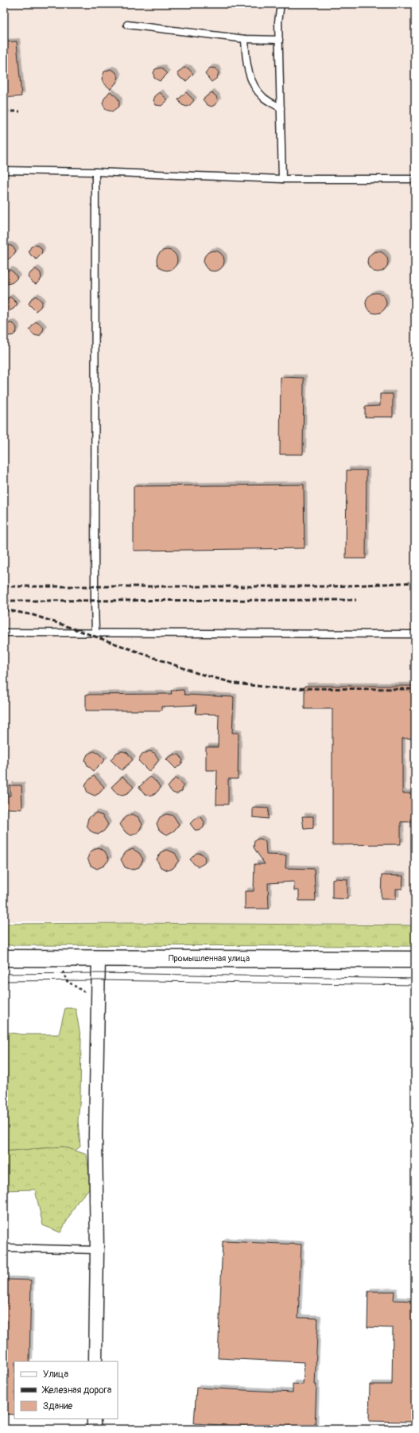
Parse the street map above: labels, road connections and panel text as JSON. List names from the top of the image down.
{
  "streets": {
    "street": ["Промышленная улица"]
  },
  "legend": ["Улица", "Железная дорога", "Здание"]
}
